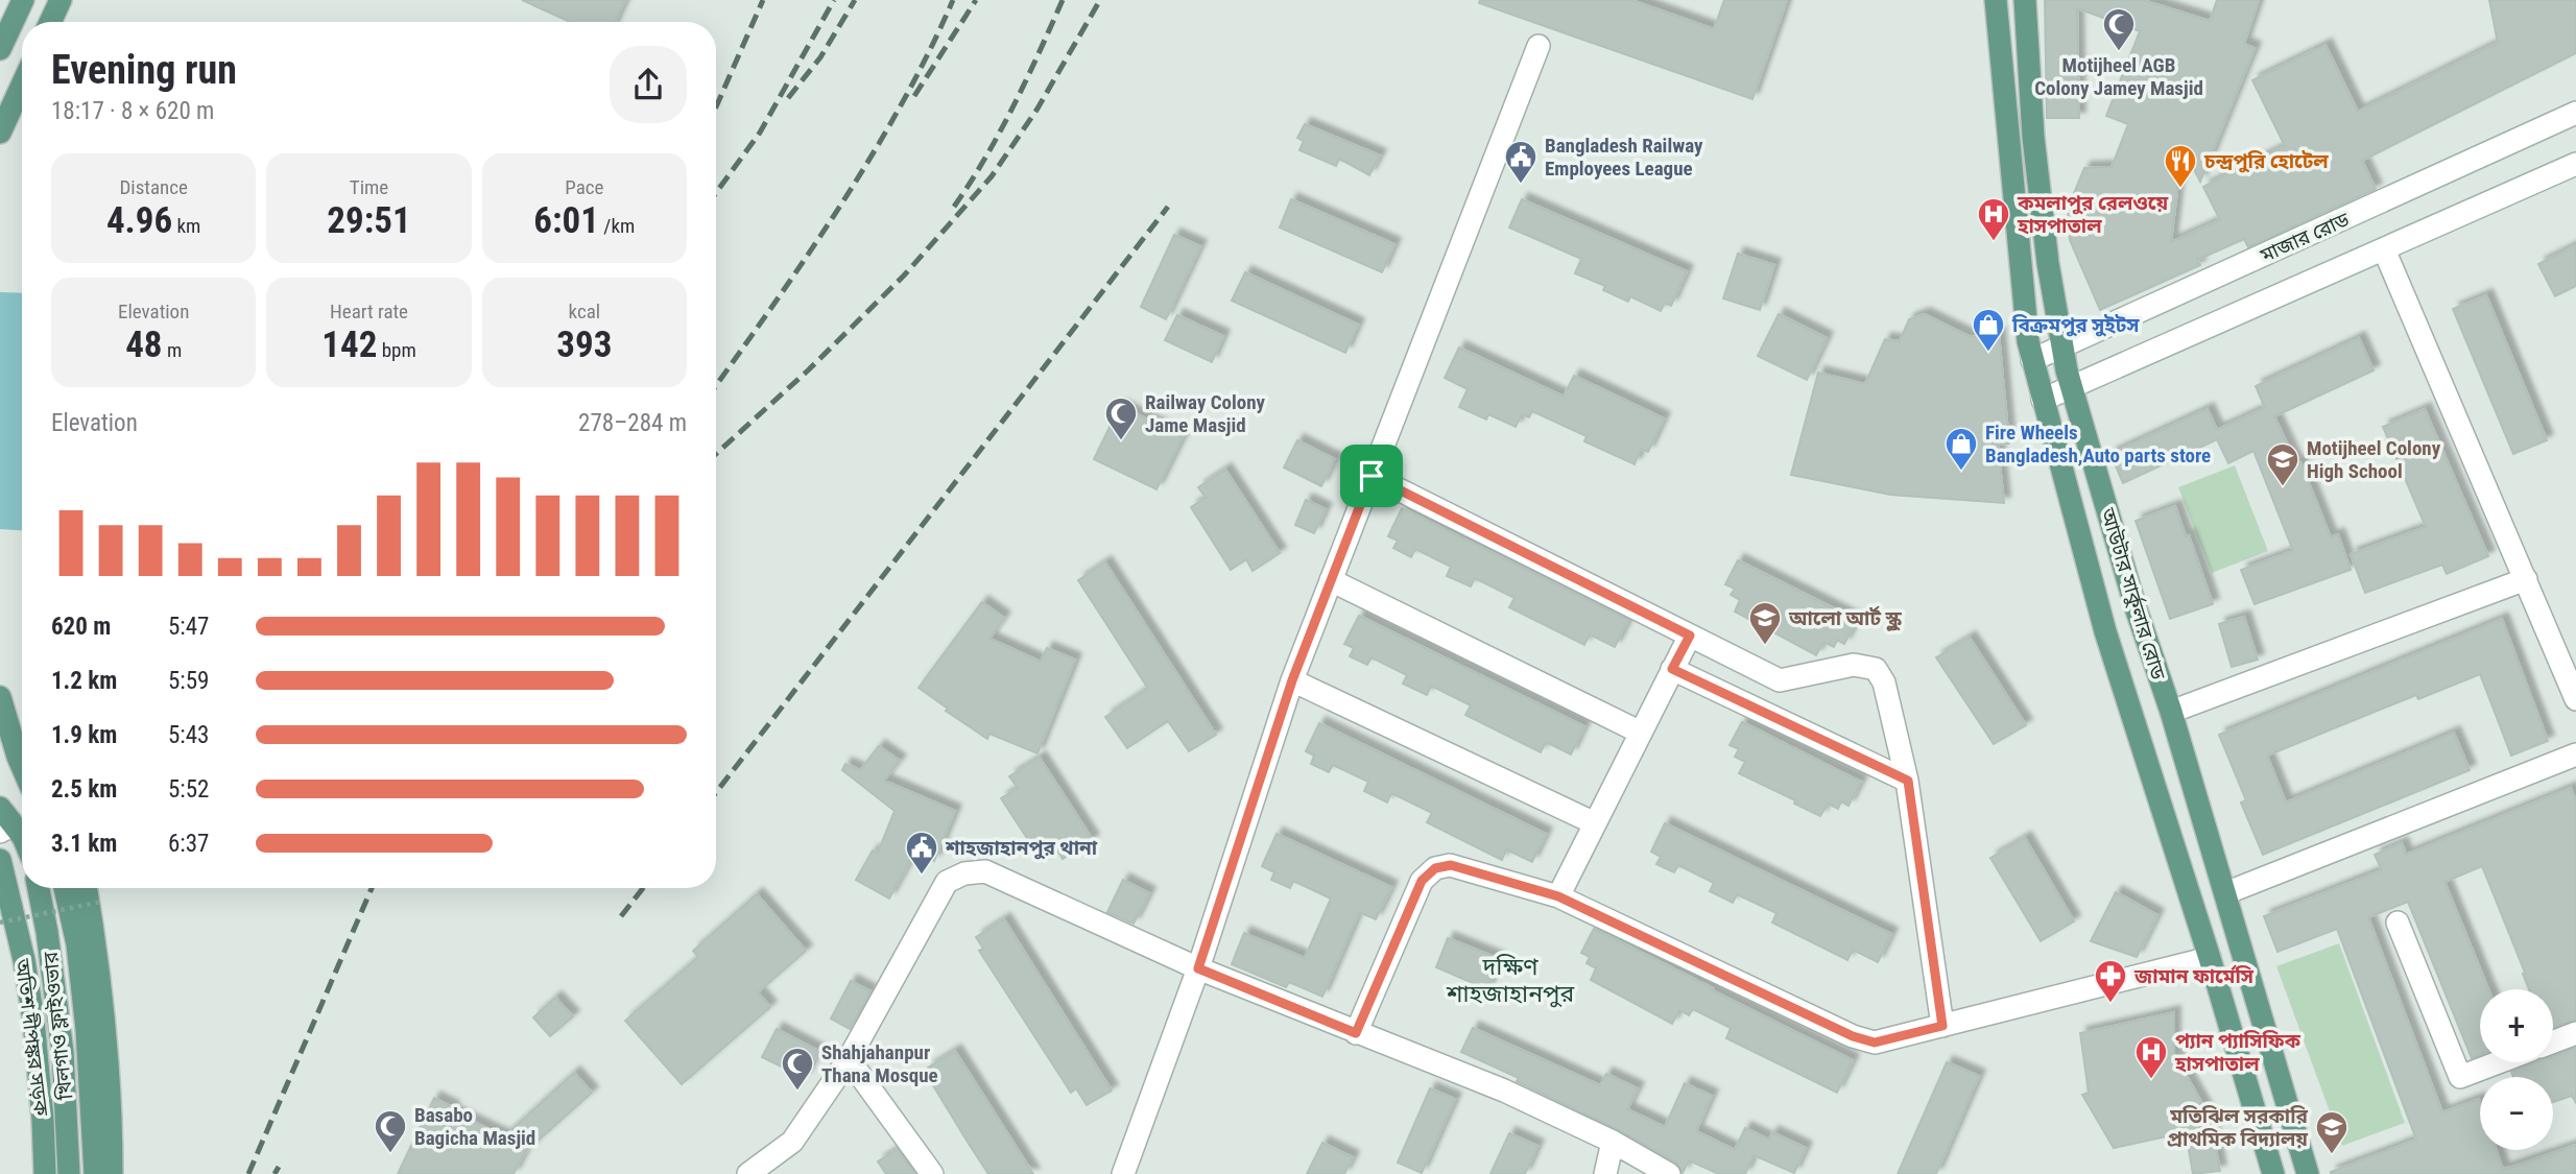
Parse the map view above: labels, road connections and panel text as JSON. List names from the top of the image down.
{
  "streets": {
    "main road": ["আউটার সার্কুলার রোড", "খিলগাও ফ্লাইওভার", "অতিশ দীপঙ্কর সড়ক"],
    "street": ["মাজার রোড"]
  },
  "crossings": [
    ["মাজার রোড", "আউটার সার্কুলার রোড"]
  ],
  "districts": ["দক্ষিণ শাহজাহানপুর"],
  "places": {
    "mosque": [
      "Motijheel AGB Colony Jamey Masjid",
      "Railway Colony Jame Masjid",
      "Shahjahanpur Thana Mosque",
      "Basabo Bagicha Masjid"
    ],
    "public building": ["Bangladesh Railway Employees League", "শাহজাহানপুর থানা"],
    "restaurant": ["চন্দ্রপুরি হোটেল"],
    "hospital": ["কমলাপুর রেলওয়ে হাসপাতাল", "প্যান প্যাসিফিক হাসপাতাল"],
    "shop": ["বিক্রমপুর সুইটস", "Fire Wheels Bangladesh,Auto parts store"],
    "school or university": ["Motijheel Colony High School", "আলো আর্ট স্কুল", "মতিঝিল সরকারি প্রাথমিক বিদ্যালয়"],
    "pharmacy": ["জামান ফার্মেসি"]
  },
  "page": {
    "heading": ["Evening run", "18:17 · 8 × 620 m"],
    "stats": [
      ["Distance", "4.96 km"],
      ["Time", "29:51"],
      ["Pace", "6:01 /km"],
      ["Elevation", "48 m"],
      ["Heart rate", "142 bpm"],
      ["kcal", "393"]
    ],
    "chart": ["Elevation", "278–284 m"],
    "list": [
      {
        "name": "620 m",
        "note": "5:47"
      },
      {
        "name": "1.2 km",
        "note": "5:59"
      },
      {
        "name": "1.9 km",
        "note": "5:43"
      },
      {
        "name": "2.5 km",
        "note": "5:52"
      },
      {
        "name": "3.1 km",
        "note": "6:37"
      }
    ],
    "map_buttons": ["+", "−"]
  }
}
